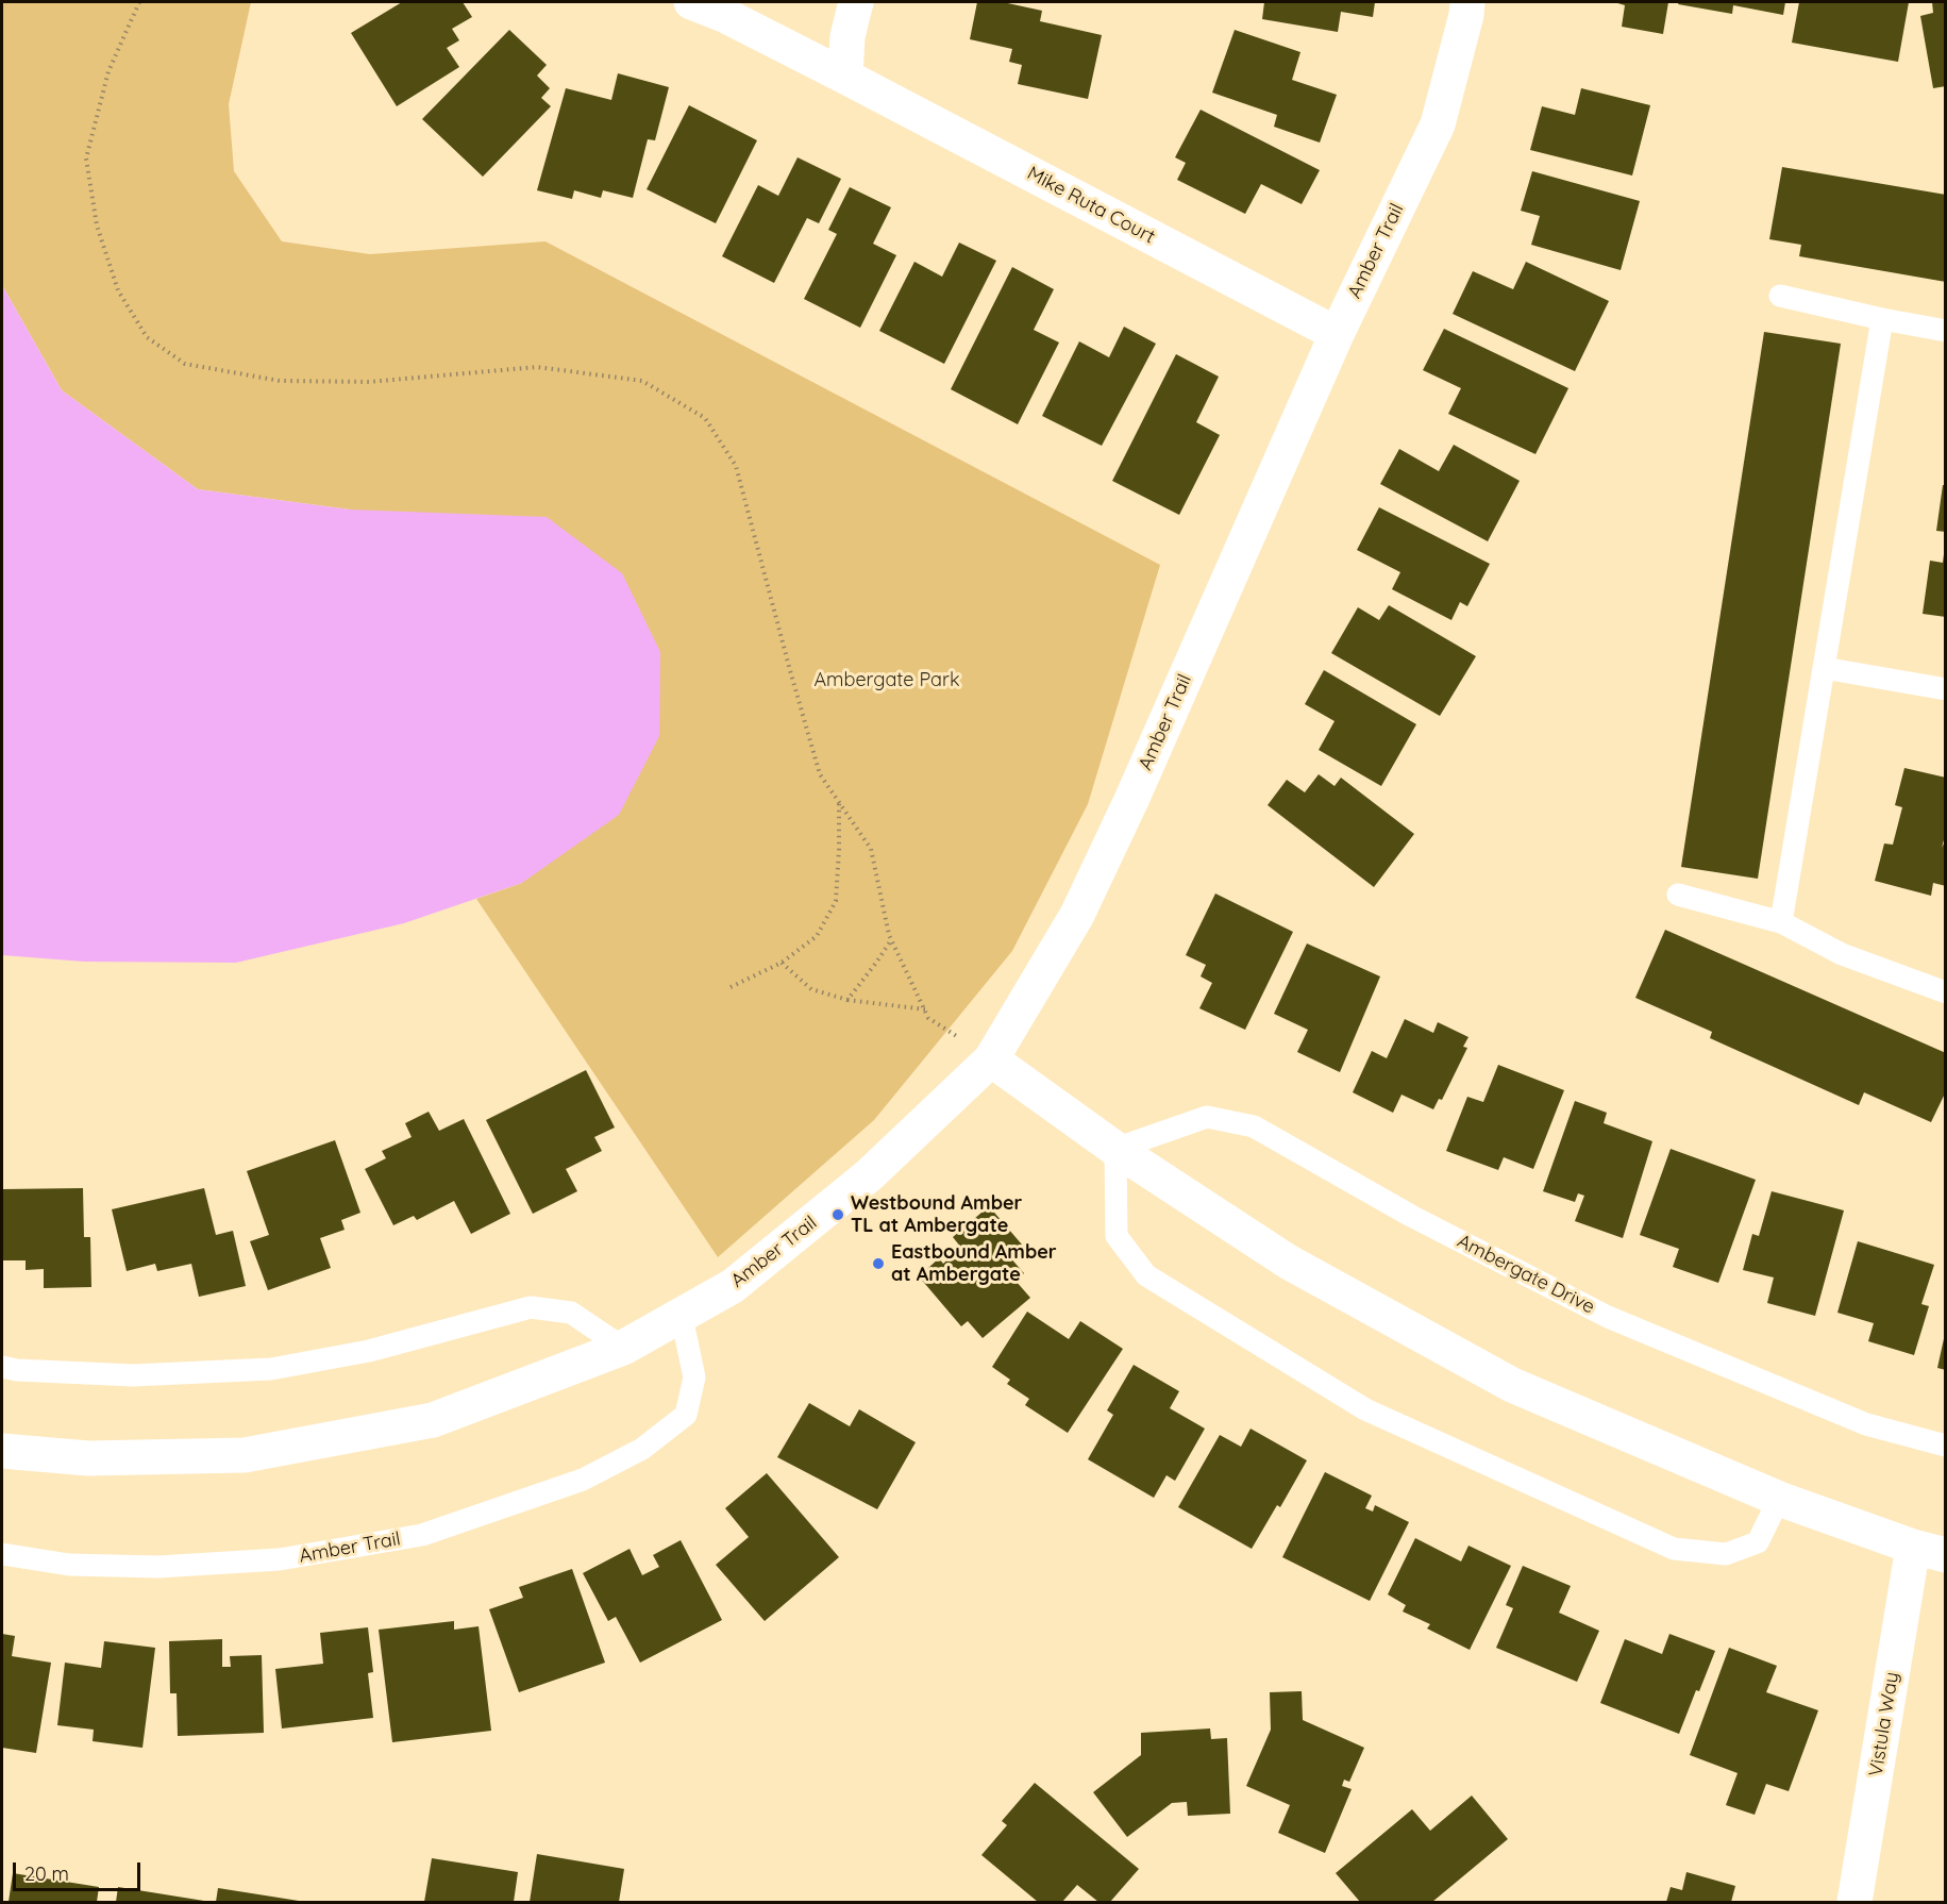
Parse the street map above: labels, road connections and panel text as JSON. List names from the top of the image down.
{
  "streets": {
    "street": ["Mike Ruta Court", "Amber Trail", "Vistula Way"],
    "lane": ["Ambergate Drive"]
  },
  "crossings": [
    ["Mike Ruta Court", "Amber Trail"]
  ],
  "parks": ["Ambergate Park"],
  "places": ["Westbound Amber TL at Ambergate", "Eastbound Amber at Ambergate"],
  "scale_bar": "20 m"
}
